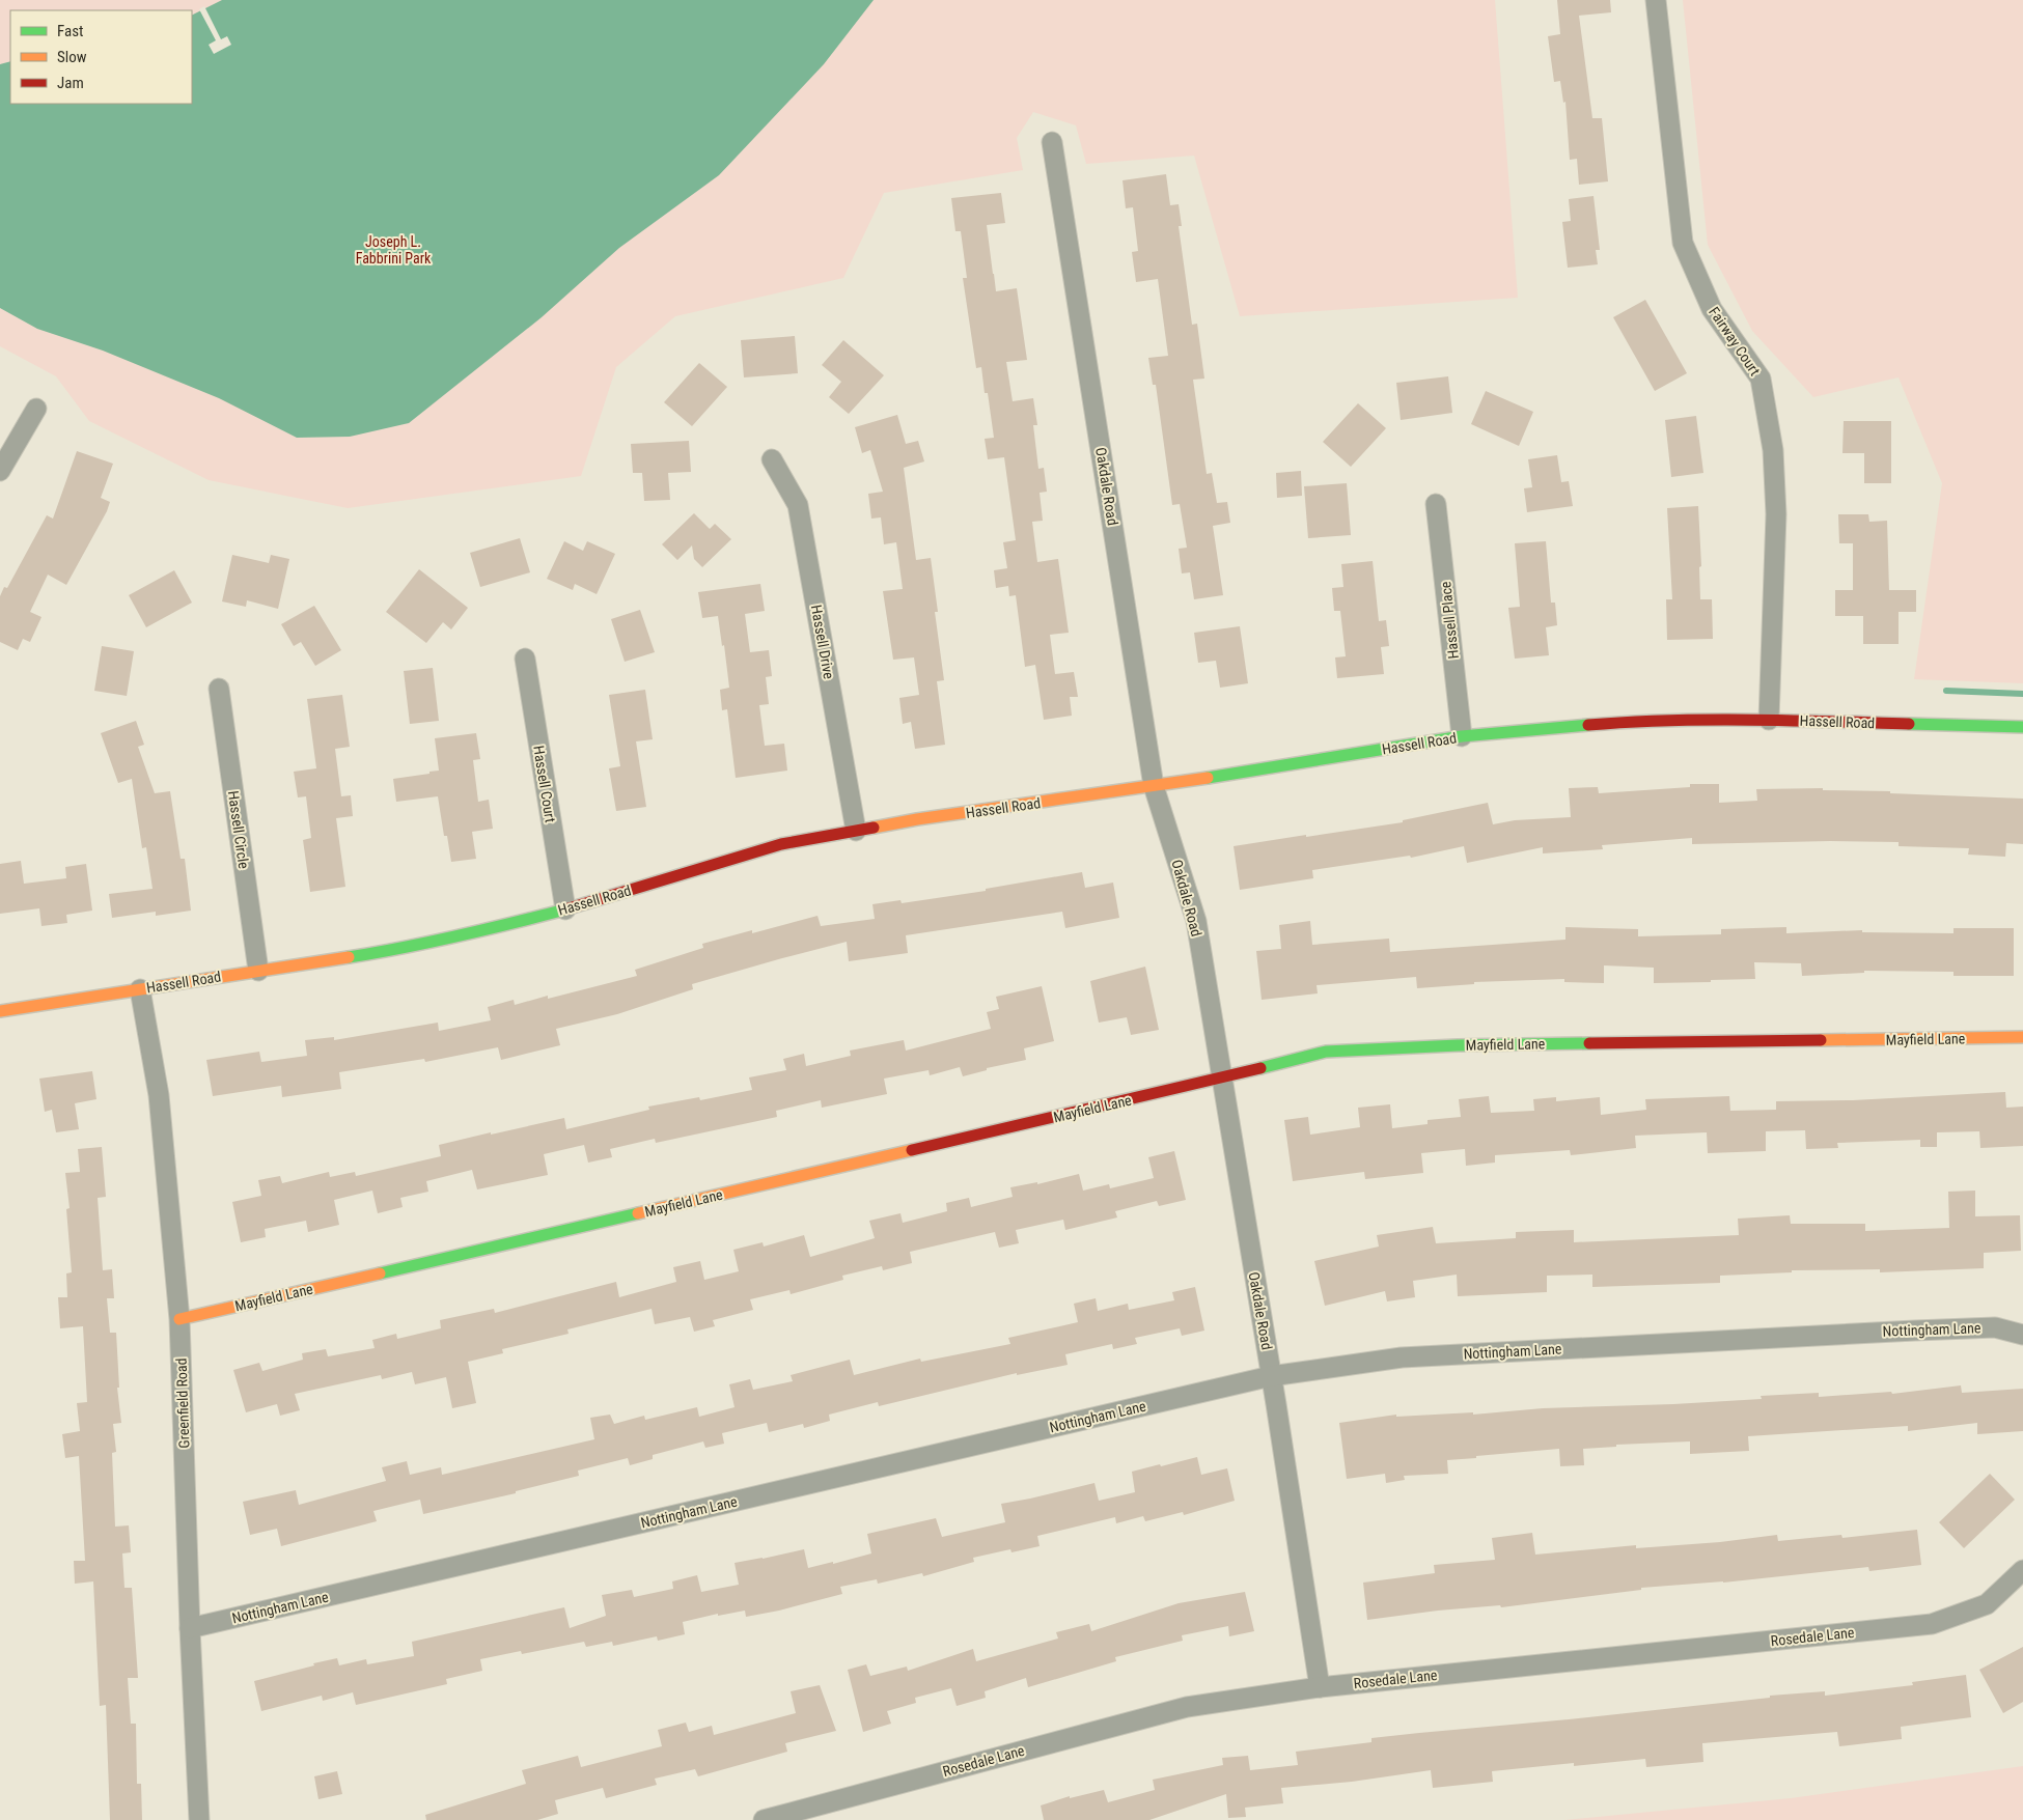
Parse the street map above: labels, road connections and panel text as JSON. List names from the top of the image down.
{
  "streets": {
    "street": [
      "Fairway Court",
      "Oakdale Road",
      "Hassell Place",
      "Hassell Drive",
      "Hassell Road",
      "Hassell Court",
      "Hassell Circle",
      "Mayfield Lane",
      "Nottingham Lane",
      "Greenfield Road",
      "Rosedale Lane"
    ]
  },
  "crossings": [
    ["Fairway Court", "Hassell Road"],
    ["Oakdale Road", "Hassell Road"],
    ["Oakdale Road", "Mayfield Lane"],
    ["Oakdale Road", "Nottingham Lane"],
    ["Oakdale Road", "Rosedale Lane"],
    ["Hassell Place", "Hassell Road"],
    ["Hassell Drive", "Hassell Road"],
    ["Hassell Road", "Hassell Court"],
    ["Hassell Road", "Hassell Circle"],
    ["Hassell Road", "Greenfield Road"],
    ["Mayfield Lane", "Greenfield Road"],
    ["Nottingham Lane", "Greenfield Road"]
  ],
  "parks": ["Joseph L. Fabbrini Park"],
  "legend": ["Fast", "Slow", "Jam"]
}
